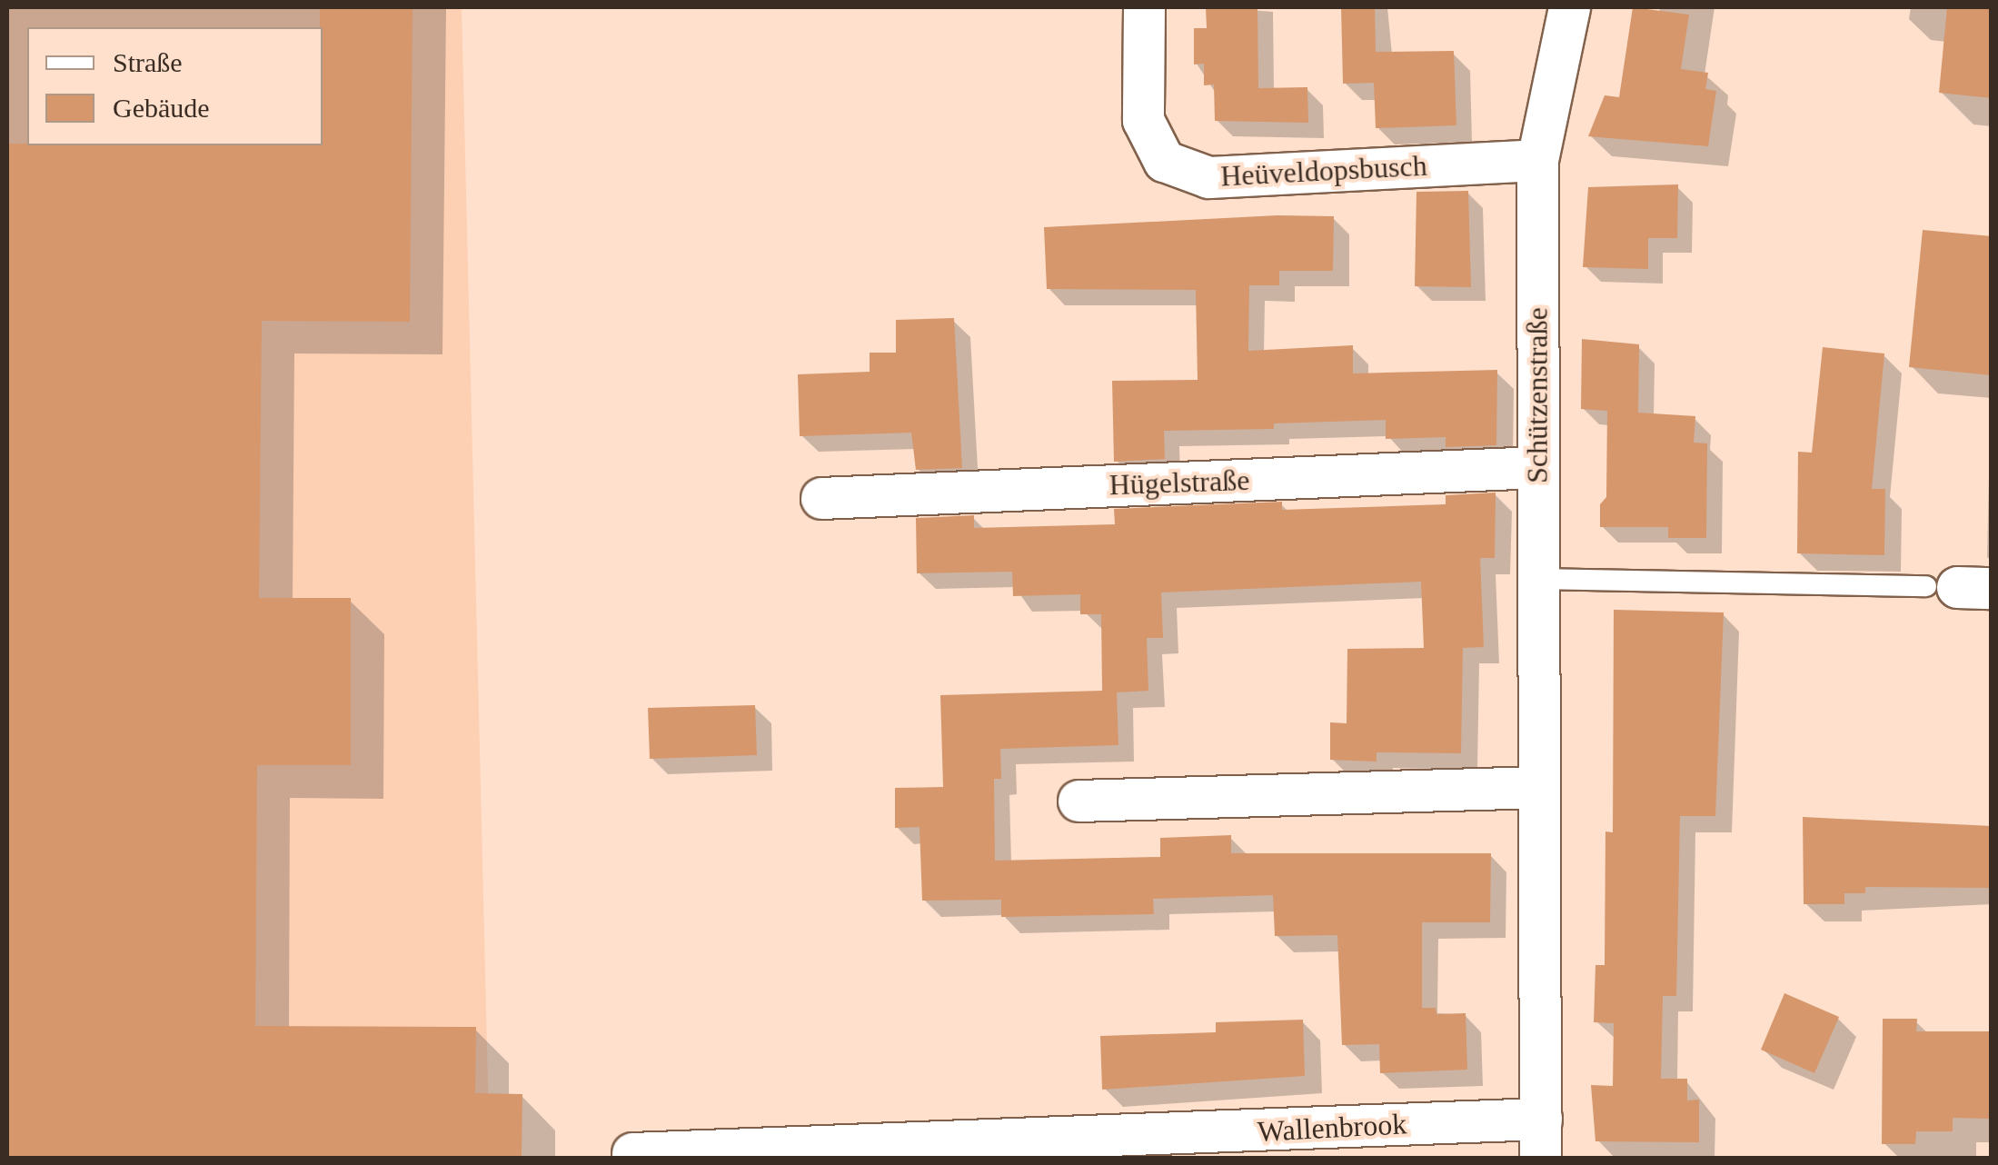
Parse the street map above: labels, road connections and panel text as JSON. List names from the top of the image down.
{
  "streets": {
    "street": [
      "Heüveldopsbusch",
      "Schützenstraße",
      "Hügelstraße",
      "Wallenbrook"
    ]
  },
  "crossings": [
    ["Heüveldopsbusch", "Schützenstraße"],
    ["Schützenstraße", "Hügelstraße"],
    ["Schützenstraße", "Wallenbrook"]
  ],
  "legend": ["Straße", "Gebäude"]
}
